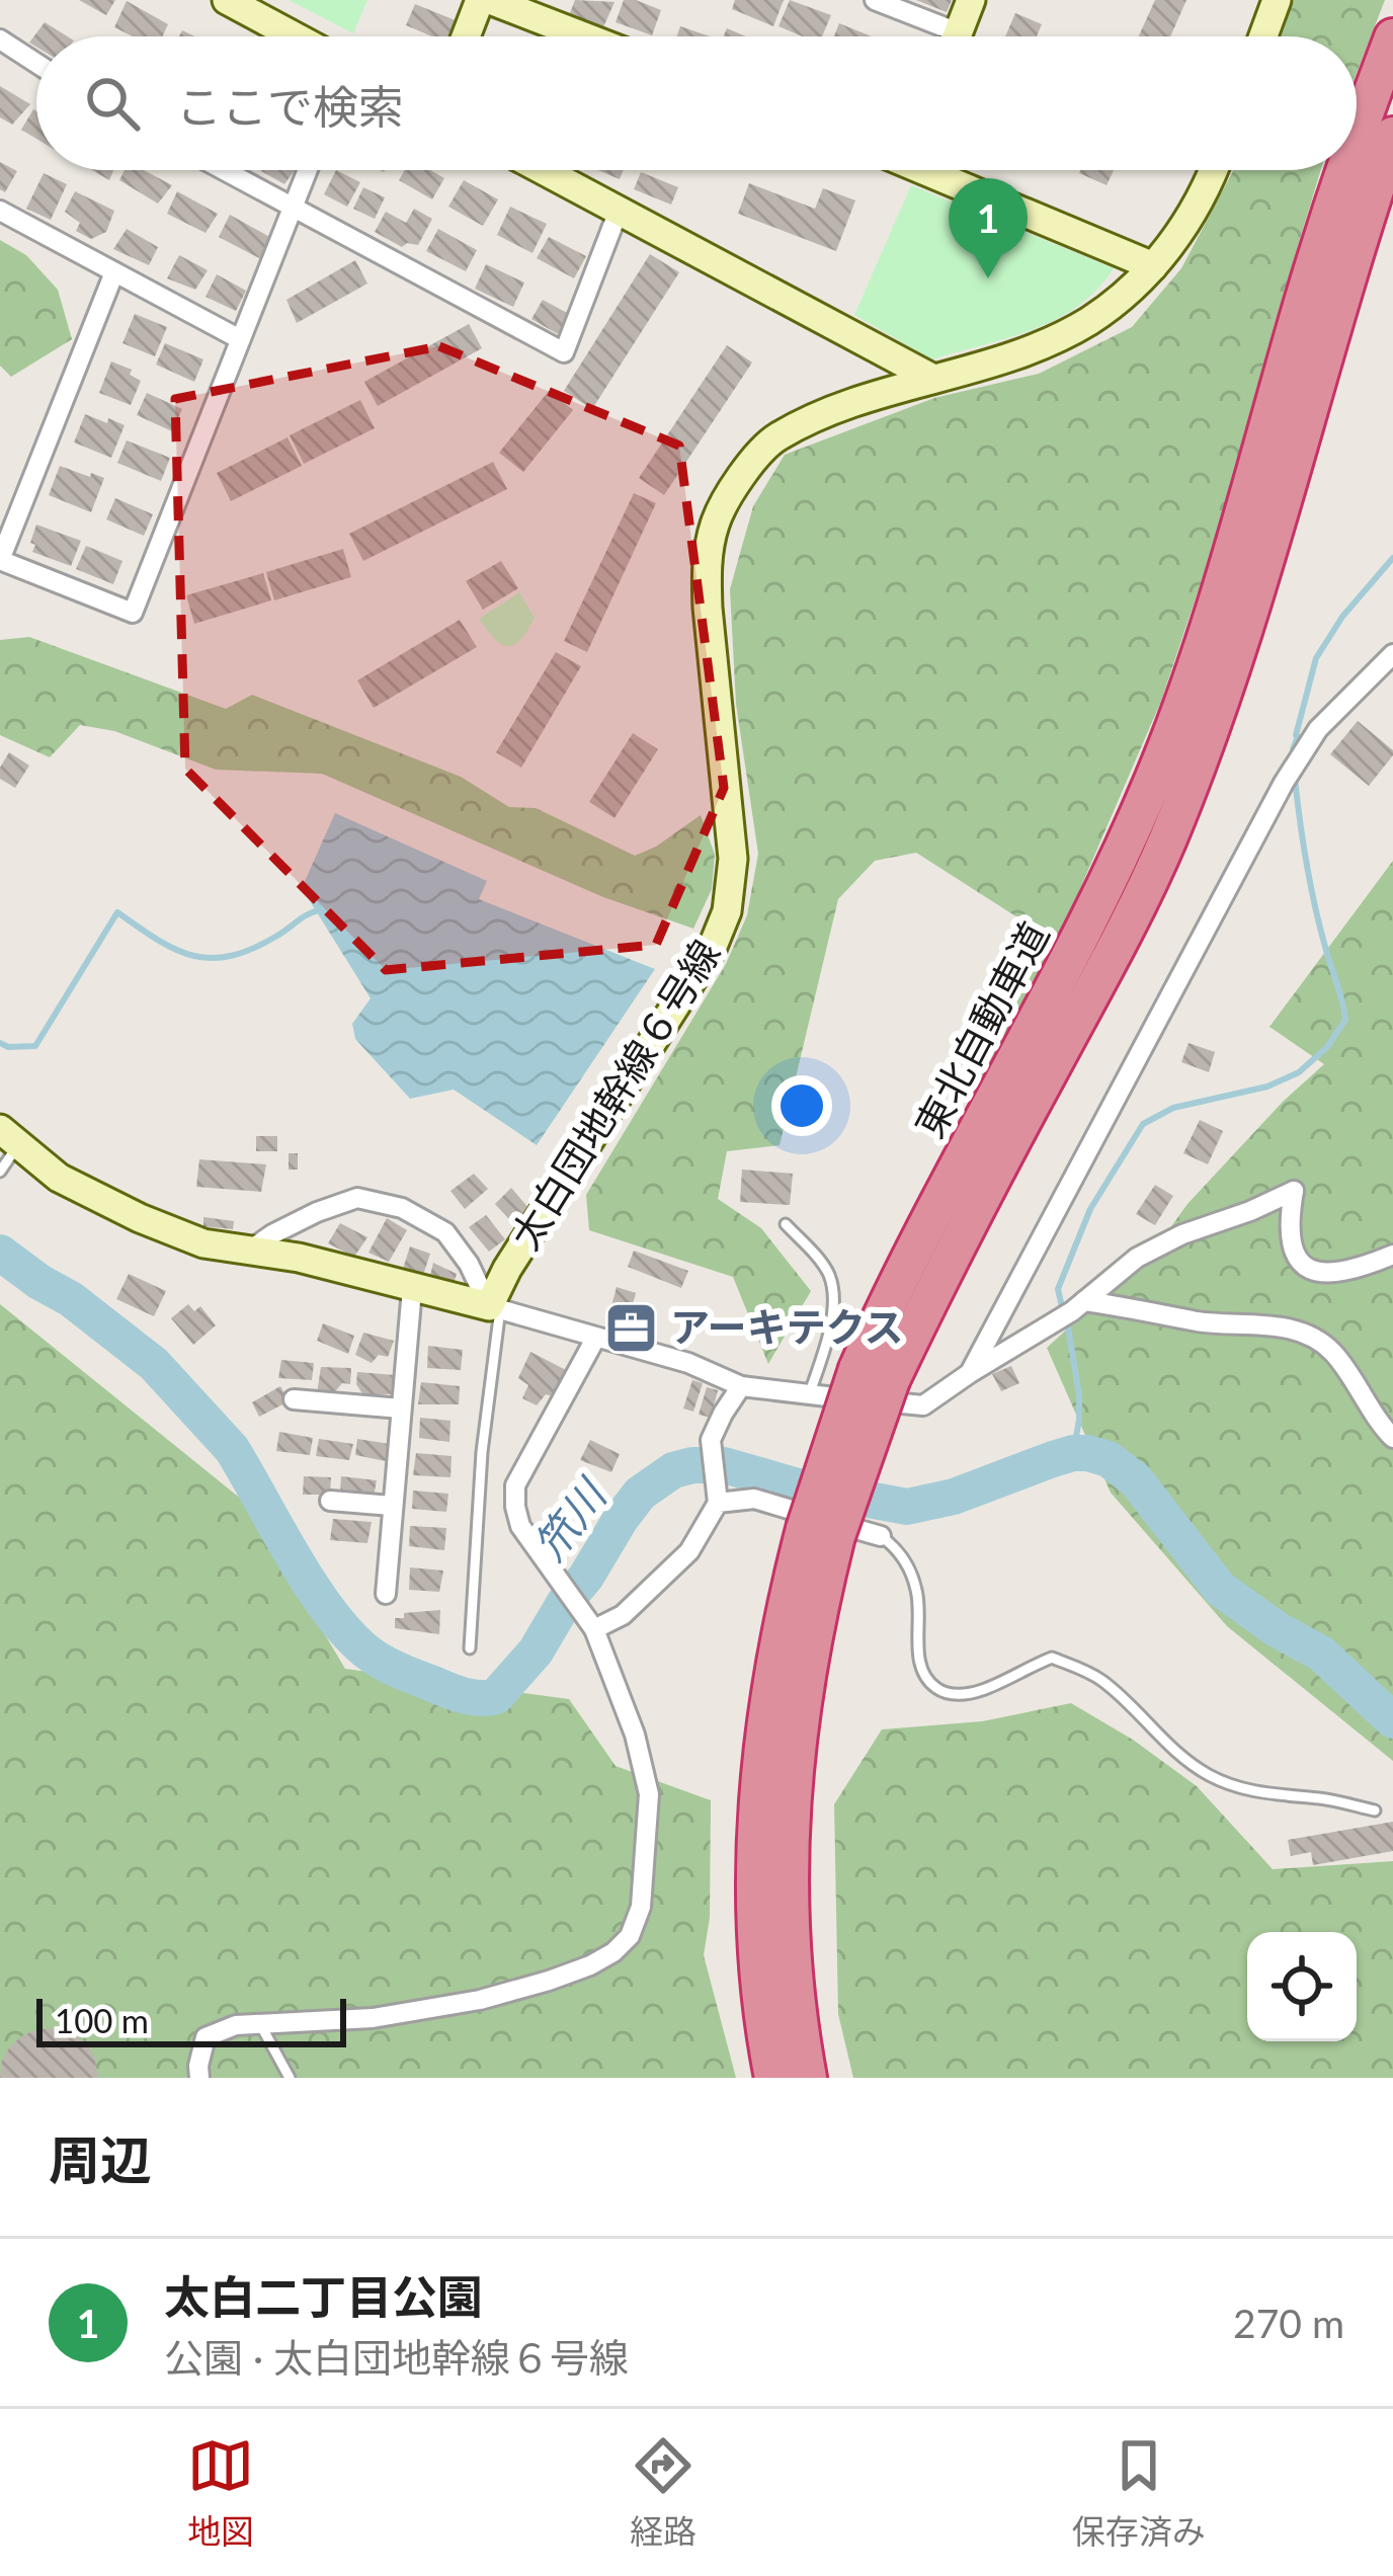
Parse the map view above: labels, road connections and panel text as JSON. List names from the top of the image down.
{
  "streets": {
    "highway": ["東北自動車道"],
    "street": ["太白団地幹線６号線"]
  },
  "water": ["笊川"],
  "places": {
    "office": ["アーキテクス"]
  },
  "scale_bar": "100 m",
  "page": {
    "search": "ここで検索",
    "pins": "1",
    "scale": "100 m",
    "heading": "周辺",
    "list": [
      {
        "mark": "1",
        "name": "太白二丁目公園",
        "note": "公園 · 太白団地幹線６号線",
        "value": "270 m"
      }
    ],
    "nav": ["地図", "経路", "保存済み"]
  }
}
